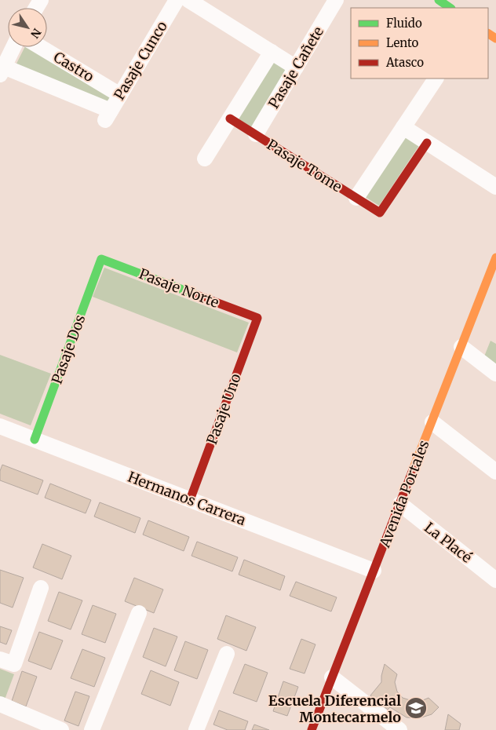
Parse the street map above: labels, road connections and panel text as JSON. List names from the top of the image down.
{
  "streets": {
    "street": [
      "Pasaje Cunco",
      "Castro",
      "Pasaje Cañete",
      "Pasaje Tome",
      "Pasaje Norte",
      "Pasaje Dos",
      "Pasaje Uno",
      "Avenida Portales",
      "Hermanos Carrera",
      "La Placé"
    ]
  },
  "crossings": [
    ["Pasaje Cunco", "Castro"],
    ["Pasaje Cañete", "Pasaje Tome"],
    ["Pasaje Norte", "Pasaje Dos"],
    ["Pasaje Norte", "Pasaje Uno"],
    ["Pasaje Dos", "Hermanos Carrera"],
    ["Pasaje Uno", "Hermanos Carrera"],
    ["Avenida Portales", "Hermanos Carrera"],
    ["Avenida Portales", "La Placé"]
  ],
  "places": {
    "school or university": ["Escuela Diferencial Montecarmelo"]
  },
  "legend": ["Fluido", "Lento", "Atasco"],
  "north": "bottom right"
}
